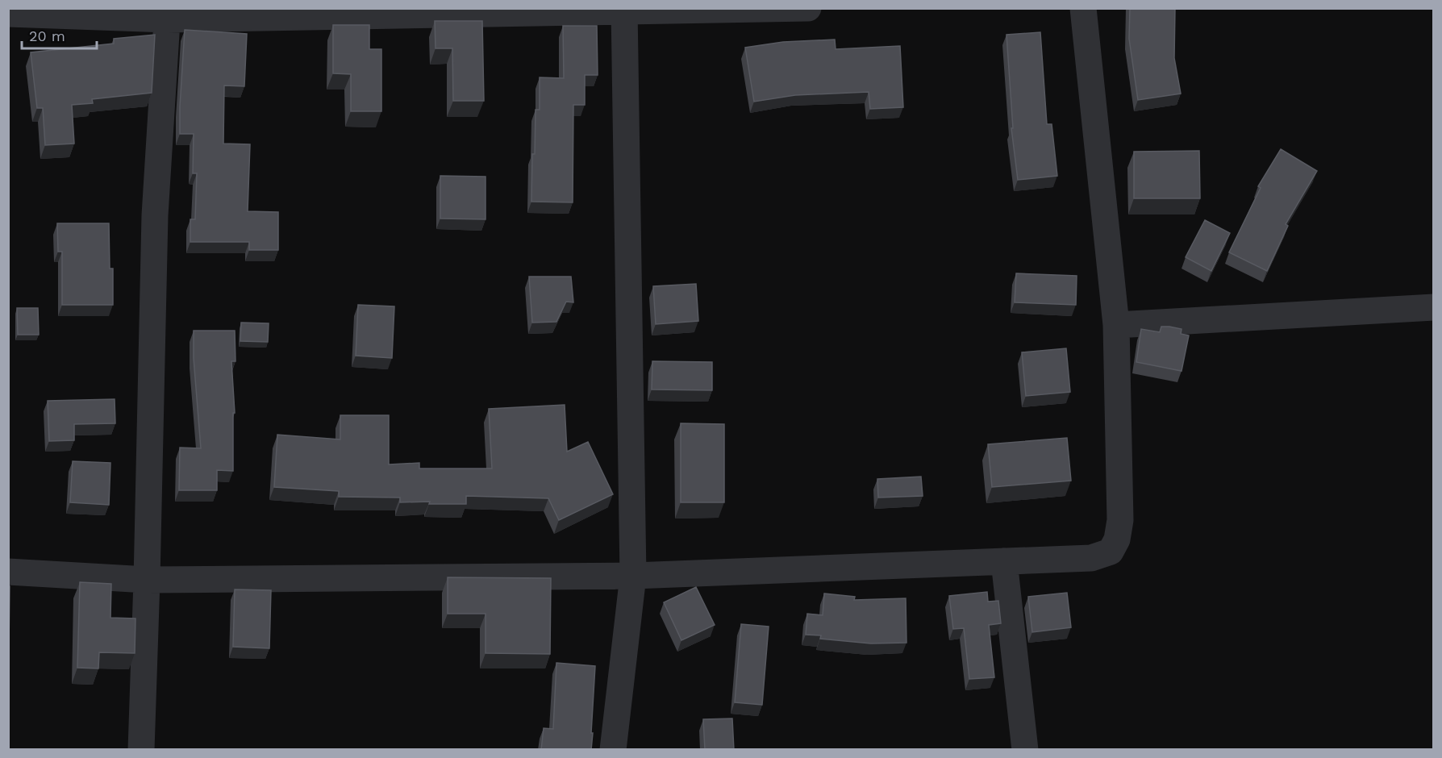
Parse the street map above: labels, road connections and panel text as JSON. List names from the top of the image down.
{
  "scale_bar": "20 m"
}
